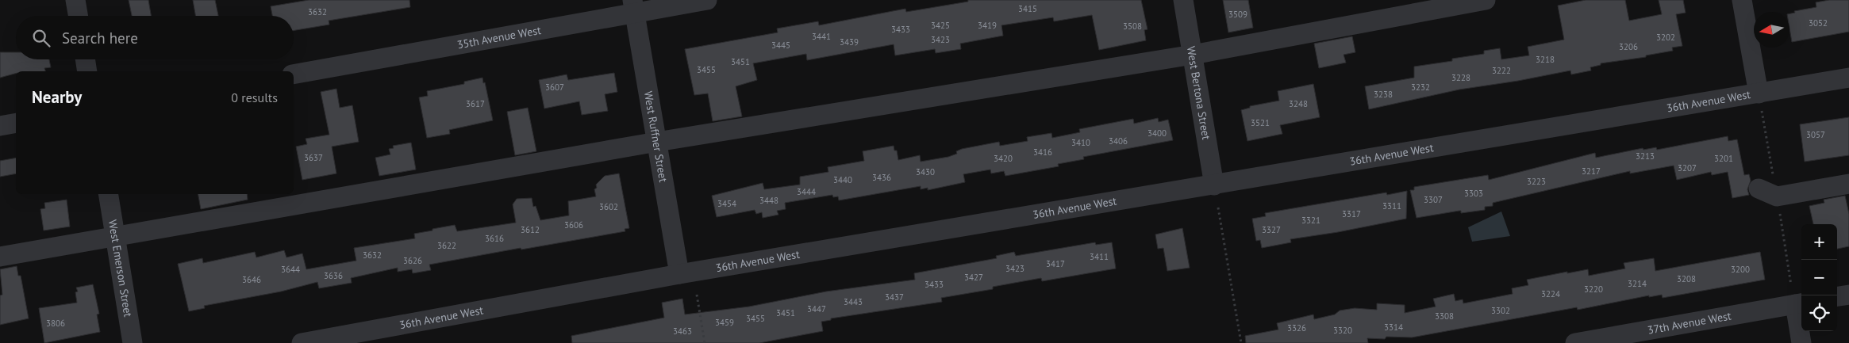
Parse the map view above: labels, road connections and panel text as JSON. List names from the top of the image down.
{
  "streets": {
    "street": [
      "35th Avenue West",
      "West Bertona Street",
      "36th Avenue West",
      "West Ruffner Street",
      "West Emerson Street",
      "37th Avenue West"
    ]
  },
  "crossings": [
    ["35th Avenue West", "West Ruffner Street"],
    ["West Bertona Street", "36th Avenue West"],
    ["36th Avenue West", "West Ruffner Street"]
  ],
  "house_numbers": [
    "3415",
    "3632",
    "3509",
    "3052",
    "3425",
    "3419",
    "3508",
    "3433",
    "3441",
    "3202",
    "3423",
    "3439",
    "3445",
    "3206",
    "3218",
    "3451",
    "3455",
    "3222",
    "3228",
    "3607",
    "3232",
    "3238",
    "3617",
    "3248",
    "3521",
    "3400",
    "3057",
    "3406",
    "3410",
    "3416",
    "3213",
    "3637",
    "3420",
    "3201",
    "3207",
    "3217",
    "3430",
    "3436",
    "3440",
    "3223",
    "3444",
    "3303",
    "3307",
    "3448",
    "3454",
    "3311",
    "3602",
    "3317",
    "3321",
    "3606",
    "3612",
    "3327",
    "3616",
    "3622",
    "3632",
    "3411",
    "3626",
    "3417",
    "3423",
    "3644",
    "3200",
    "3636",
    "3427",
    "3208",
    "3646",
    "3214",
    "3433",
    "3220",
    "3224",
    "3437",
    "3443",
    "3447",
    "3302",
    "3451",
    "3308",
    "3455",
    "3459",
    "3806",
    "3314",
    "3326",
    "3320",
    "3463"
  ],
  "north": "left",
  "page": {
    "search": "Search here",
    "heading": ["Nearby", "0 results"],
    "map_buttons": ["+", "−"]
  }
}
